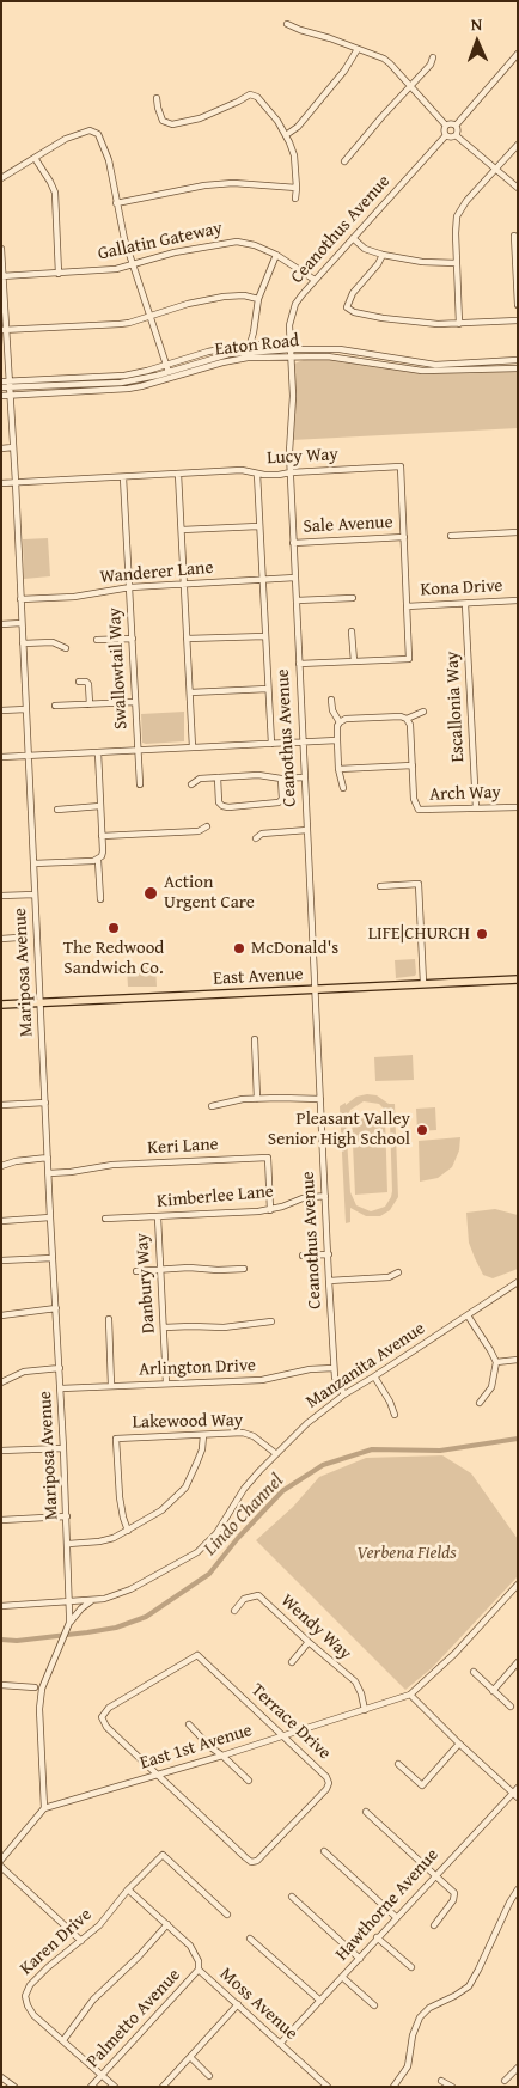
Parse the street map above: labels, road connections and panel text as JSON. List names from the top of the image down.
{
  "streets": {
    "main road": ["East Avenue"],
    "street": [
      "Ceanothus Avenue",
      "Gallatin Gateway",
      "Eaton Road",
      "Lucy Way",
      "Sale Avenue",
      "Wanderer Lane",
      "Kona Drive",
      "Swallowtail Way",
      "Escallonia Way",
      "Arch Way",
      "Mariposa Avenue",
      "Keri Lane",
      "Kimberlee Lane",
      "Danbury Way",
      "Manzanita Avenue",
      "Arlington Drive",
      "Lakewood Way",
      "Wendy Way",
      "Terrace Drive",
      "East 1st Avenue",
      "Hawthorne Avenue",
      "Karen Drive",
      "Moss Avenue",
      "Palmetto Avenue"
    ]
  },
  "crossings": [
    ["Ceanothus Avenue", "Gallatin Gateway"],
    ["Ceanothus Avenue", "Eaton Road"],
    ["Ceanothus Avenue", "Lucy Way"],
    ["Ceanothus Avenue", "Sale Avenue"],
    ["Ceanothus Avenue", "Wanderer Lane"],
    ["Ceanothus Avenue", "East Avenue"],
    ["Ceanothus Avenue", "Kimberlee Lane"],
    ["Ceanothus Avenue", "Manzanita Avenue"],
    ["Ceanothus Avenue", "Arlington Drive"],
    ["Gallatin Gateway", "Mariposa Avenue"],
    ["Eaton Road", "Mariposa Avenue"],
    ["Lucy Way", "Sale Avenue"],
    ["Lucy Way", "Kona Drive"],
    ["Lucy Way", "Swallowtail Way"],
    ["Lucy Way", "Mariposa Avenue"],
    ["Wanderer Lane", "Swallowtail Way"],
    ["Wanderer Lane", "Mariposa Avenue"],
    ["Kona Drive", "Escallonia Way"],
    ["Escallonia Way", "Arch Way"],
    ["Mariposa Avenue", "East Avenue"],
    ["Mariposa Avenue", "Keri Lane"],
    ["Mariposa Avenue", "Manzanita Avenue"],
    ["Mariposa Avenue", "Arlington Drive"],
    ["Mariposa Avenue", "East 1st Avenue"],
    ["Keri Lane", "Kimberlee Lane"],
    ["Kimberlee Lane", "Danbury Way"],
    ["Danbury Way", "Arlington Drive"],
    ["Manzanita Avenue", "Lakewood Way"],
    ["Wendy Way", "East 1st Avenue"],
    ["Terrace Drive", "East 1st Avenue"],
    ["Hawthorne Avenue", "Moss Avenue"],
    ["Karen Drive", "Moss Avenue"],
    ["Karen Drive", "Palmetto Avenue"],
    ["Moss Avenue", "Palmetto Avenue"]
  ],
  "water": ["Lindo Channel"],
  "parks": ["Verbena Fields"],
  "places": [
    "Action Urgent Care",
    "The Redwood Sandwich Co.",
    "LIFE|CHURCH",
    "McDonald's",
    "Pleasant Valley Senior High School"
  ],
  "north": "top"
}
